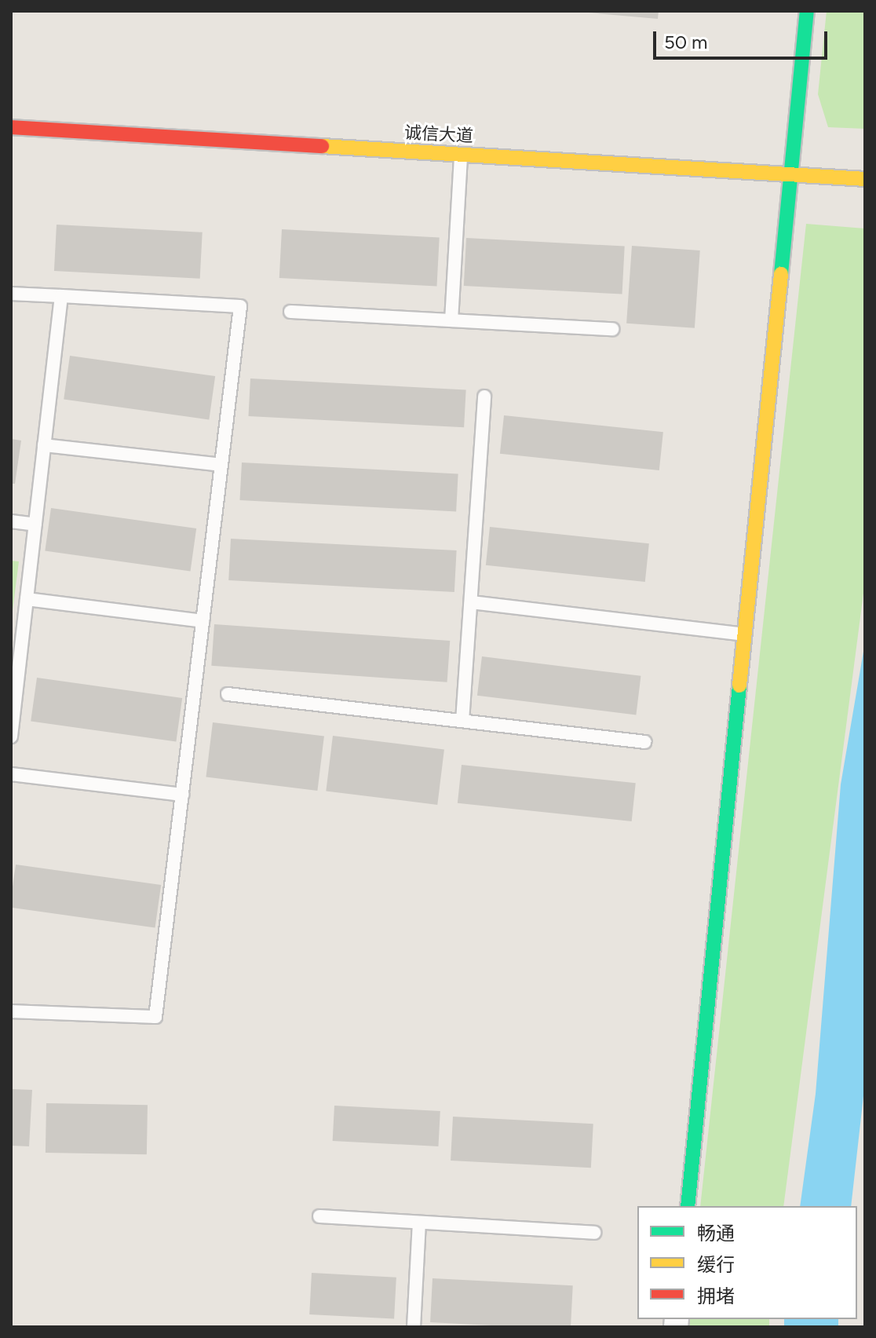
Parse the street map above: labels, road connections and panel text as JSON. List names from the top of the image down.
{
  "streets": {
    "street": ["诚信大道"]
  },
  "legend": ["畅通", "缓行", "拥堵"],
  "scale_bar": "50 m"
}
